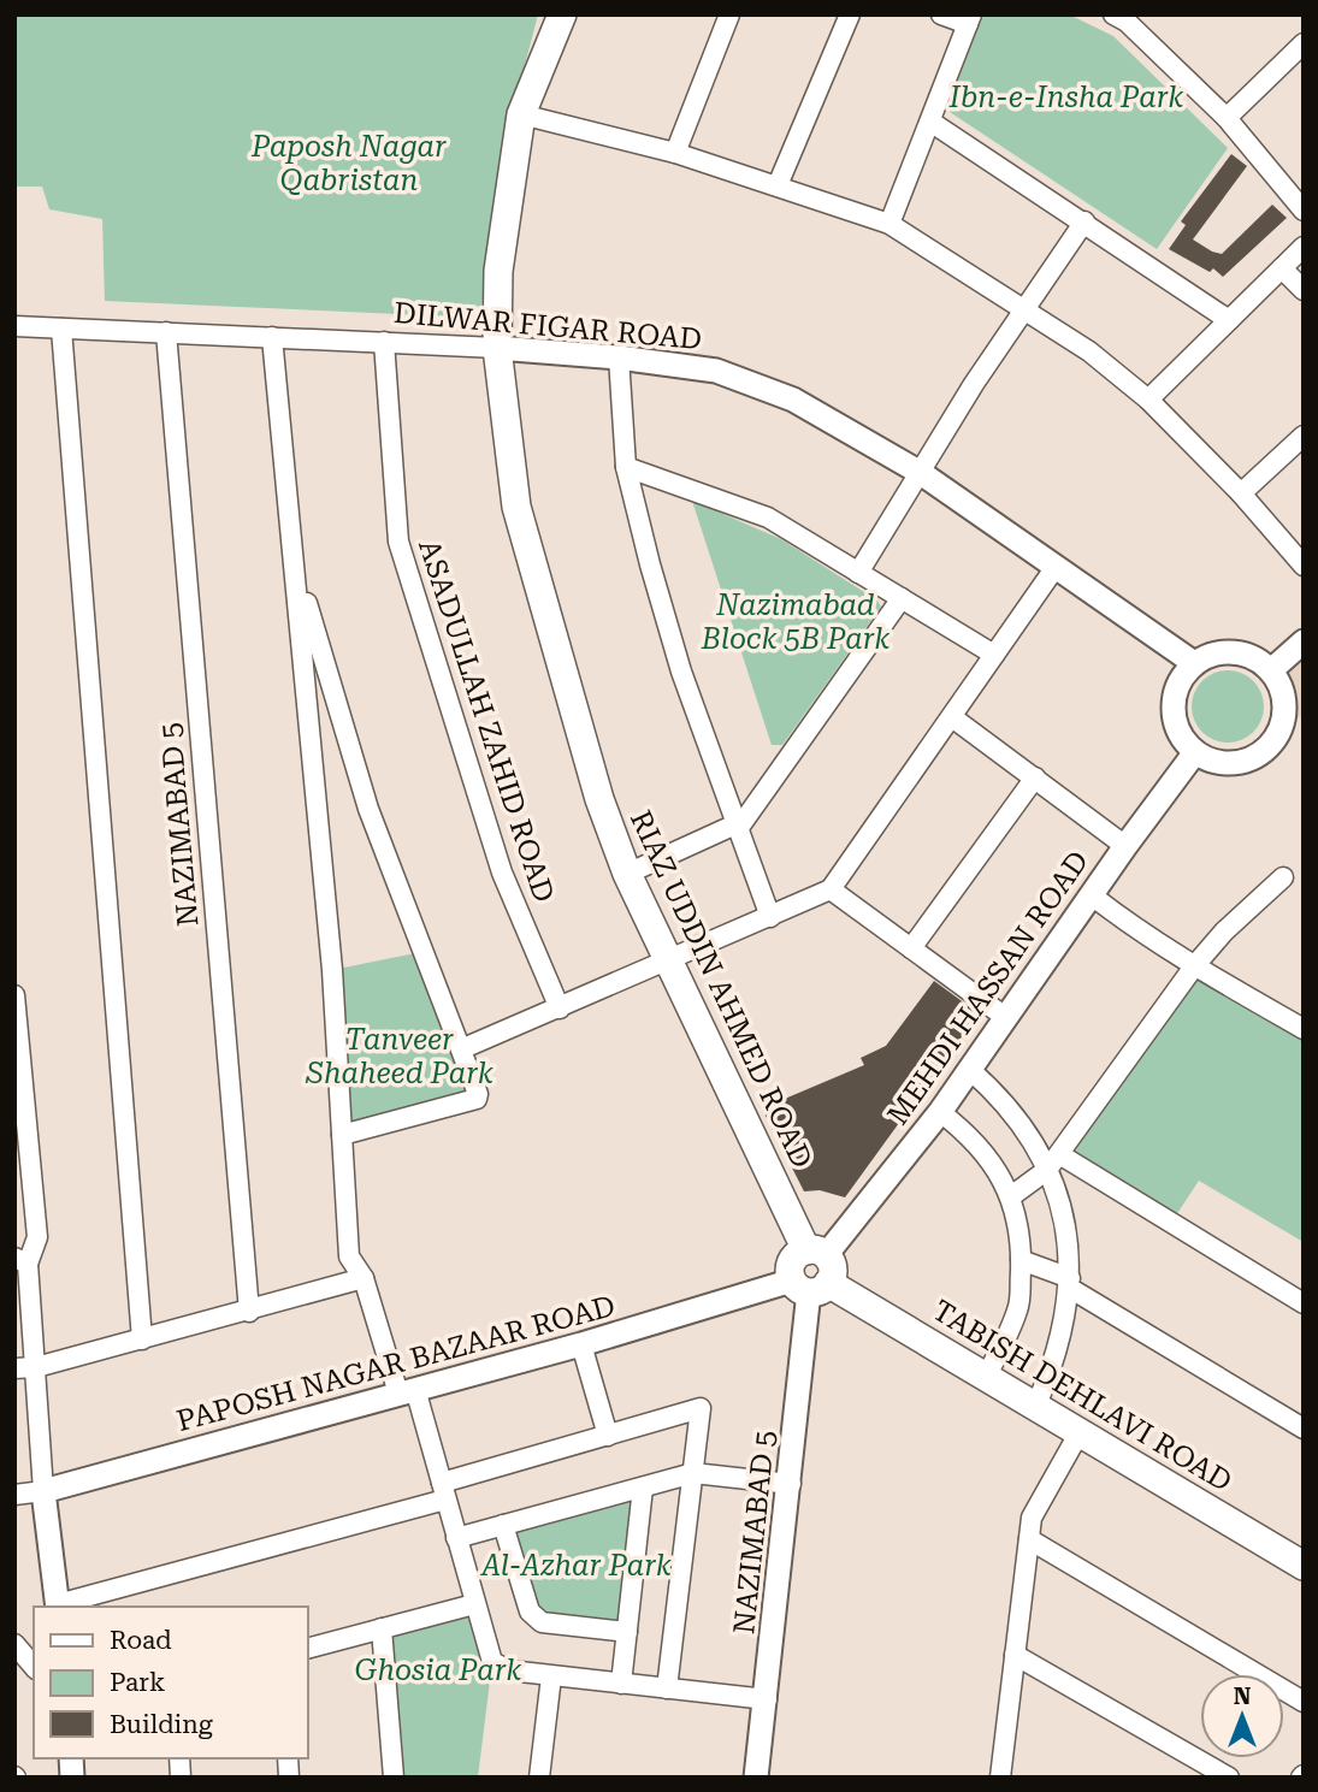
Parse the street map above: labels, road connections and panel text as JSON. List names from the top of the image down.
{
  "streets": {
    "main road": ["RIAZ UDDIN AHMED ROAD", "TABISH DEHLAVI ROAD"],
    "street": [
      "DILWAR FIGAR ROAD",
      "ASADULLAH ZAHID ROAD",
      "NAZIMABAD 5",
      "MEHDI HASSAN ROAD",
      "PAPOSH NAGAR BAZAAR ROAD"
    ]
  },
  "crossings": [
    ["DILWAR FIGAR ROAD", "ASADULLAH ZAHID ROAD"],
    ["DILWAR FIGAR ROAD", "NAZIMABAD 5"],
    ["DILWAR FIGAR ROAD", "MEHDI HASSAN ROAD"],
    ["DILWAR FIGAR ROAD", "RIAZ UDDIN AHMED ROAD"],
    ["NAZIMABAD 5", "MEHDI HASSAN ROAD"],
    ["NAZIMABAD 5", "RIAZ UDDIN AHMED ROAD"],
    ["NAZIMABAD 5", "PAPOSH NAGAR BAZAAR ROAD"],
    ["NAZIMABAD 5", "TABISH DEHLAVI ROAD"],
    ["MEHDI HASSAN ROAD", "RIAZ UDDIN AHMED ROAD"],
    ["MEHDI HASSAN ROAD", "PAPOSH NAGAR BAZAAR ROAD"],
    ["MEHDI HASSAN ROAD", "TABISH DEHLAVI ROAD"],
    ["RIAZ UDDIN AHMED ROAD", "PAPOSH NAGAR BAZAAR ROAD"],
    ["RIAZ UDDIN AHMED ROAD", "TABISH DEHLAVI ROAD"],
    ["PAPOSH NAGAR BAZAAR ROAD", "TABISH DEHLAVI ROAD"]
  ],
  "parks": [
    "Ibn-e-Insha Park",
    "Paposh Nagar Qabristan",
    "Nazimabad Block 5B Park",
    "Tanveer Shaheed Park",
    "Al-Azhar Park",
    "Ghosia Park"
  ],
  "legend": ["Road", "Park", "Building"],
  "north": "top"
}
